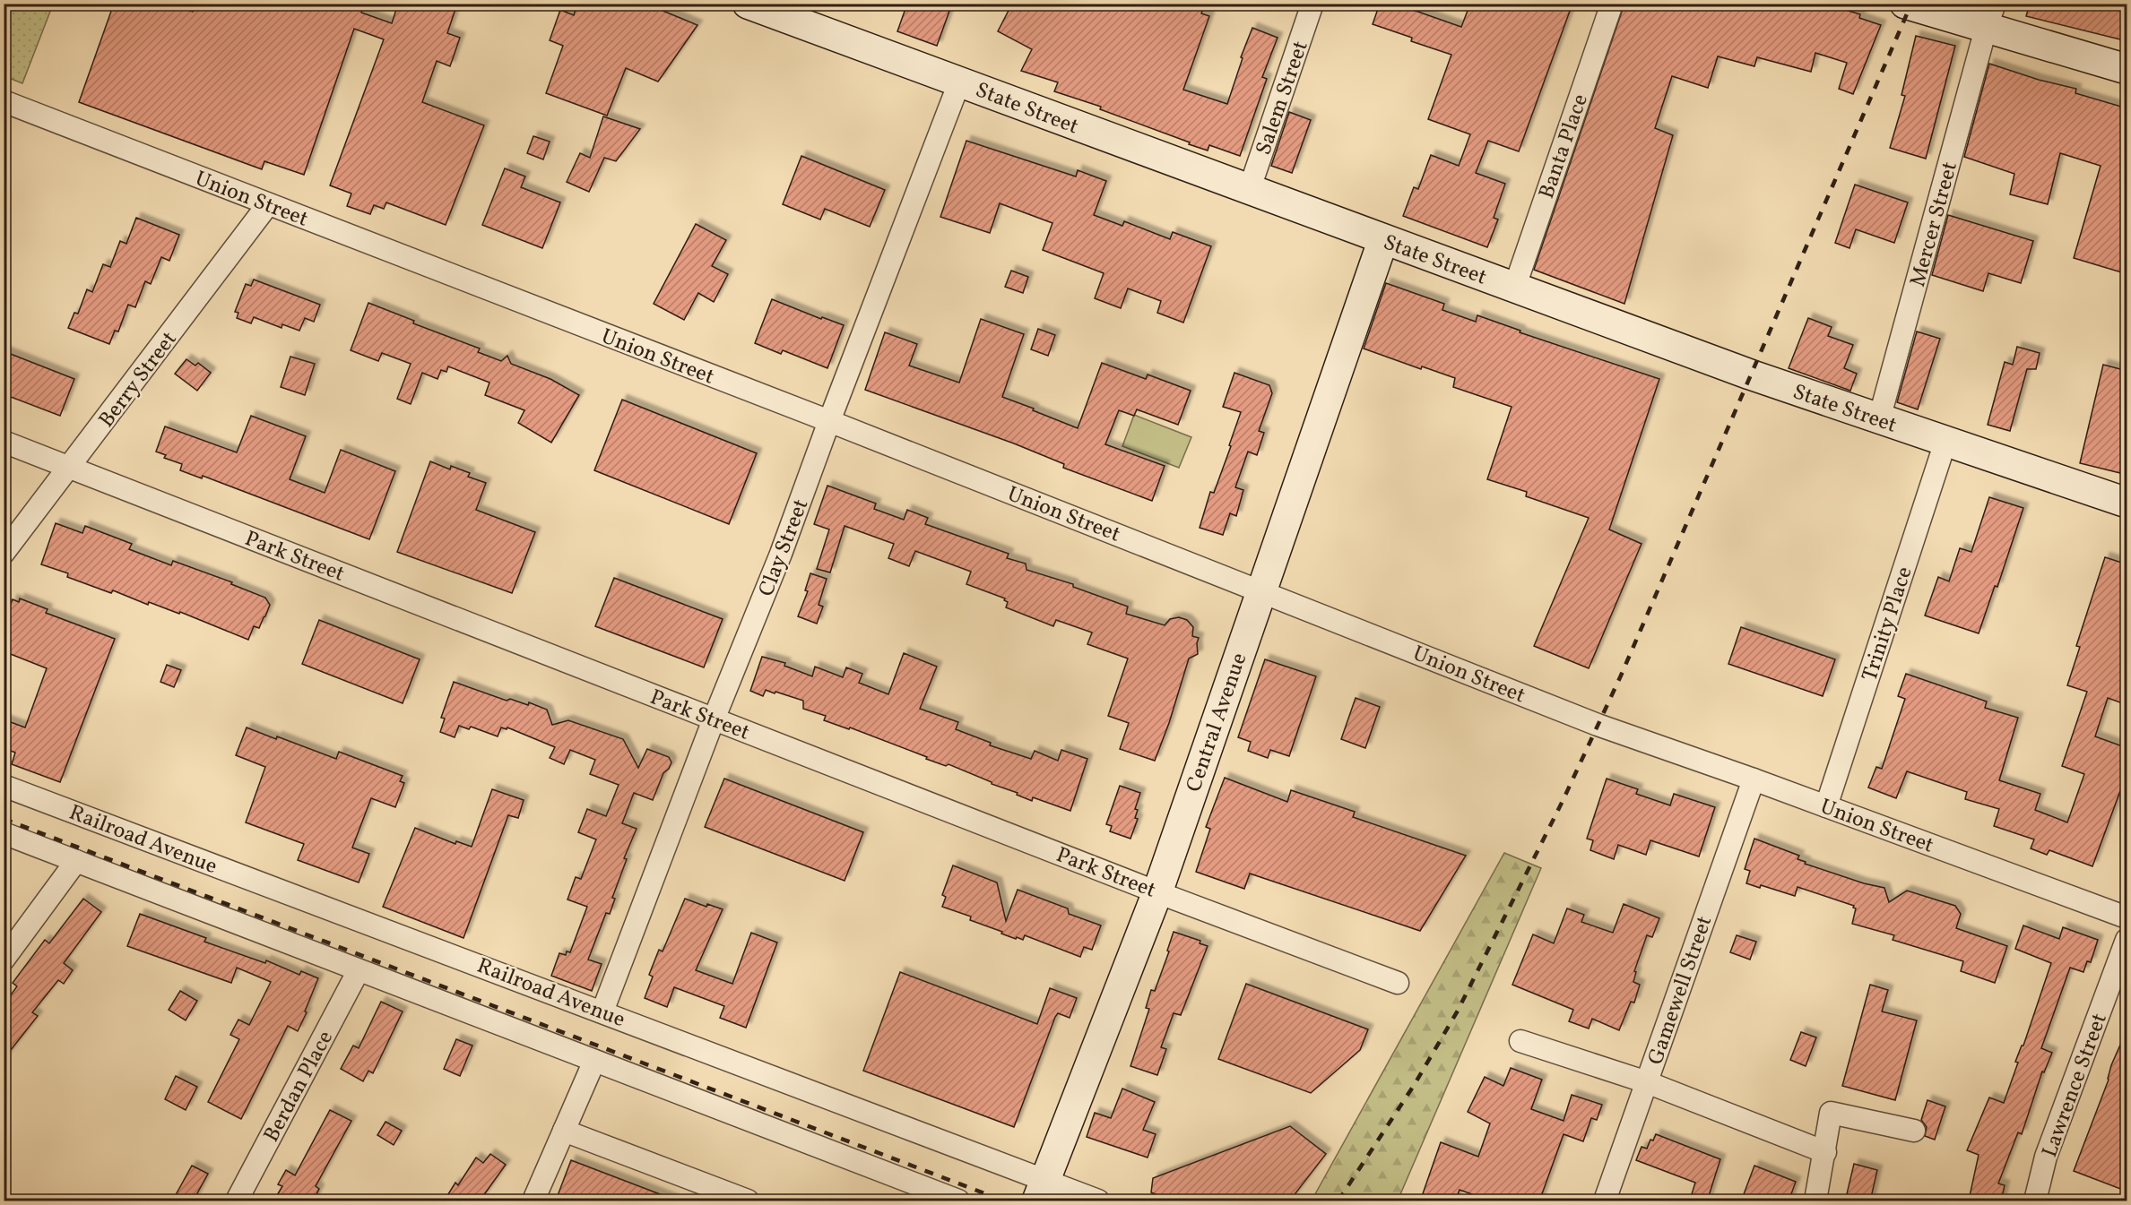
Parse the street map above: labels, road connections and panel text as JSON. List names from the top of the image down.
{
  "streets": {
    "street": [
      "Salem Street",
      "State Street",
      "Banta Place",
      "Union Street",
      "Mercer Street",
      "Berry Street",
      "Clay Street",
      "Park Street",
      "Trinity Place",
      "Central Avenue",
      "Railroad Avenue",
      "Gamewell Street",
      "Lawrence Street",
      "Berdan Place"
    ]
  },
  "crossings": [
    ["Salem Street", "State Street"],
    ["State Street", "Banta Place"],
    ["State Street", "Mercer Street"],
    ["State Street", "Clay Street"],
    ["State Street", "Trinity Place"],
    ["State Street", "Central Avenue"],
    ["Union Street", "Berry Street"],
    ["Union Street", "Clay Street"],
    ["Union Street", "Trinity Place"],
    ["Union Street", "Central Avenue"],
    ["Union Street", "Gamewell Street"],
    ["Berry Street", "Park Street"],
    ["Clay Street", "Park Street"],
    ["Clay Street", "Railroad Avenue"],
    ["Park Street", "Central Avenue"],
    ["Central Avenue", "Railroad Avenue"]
  ]
}
